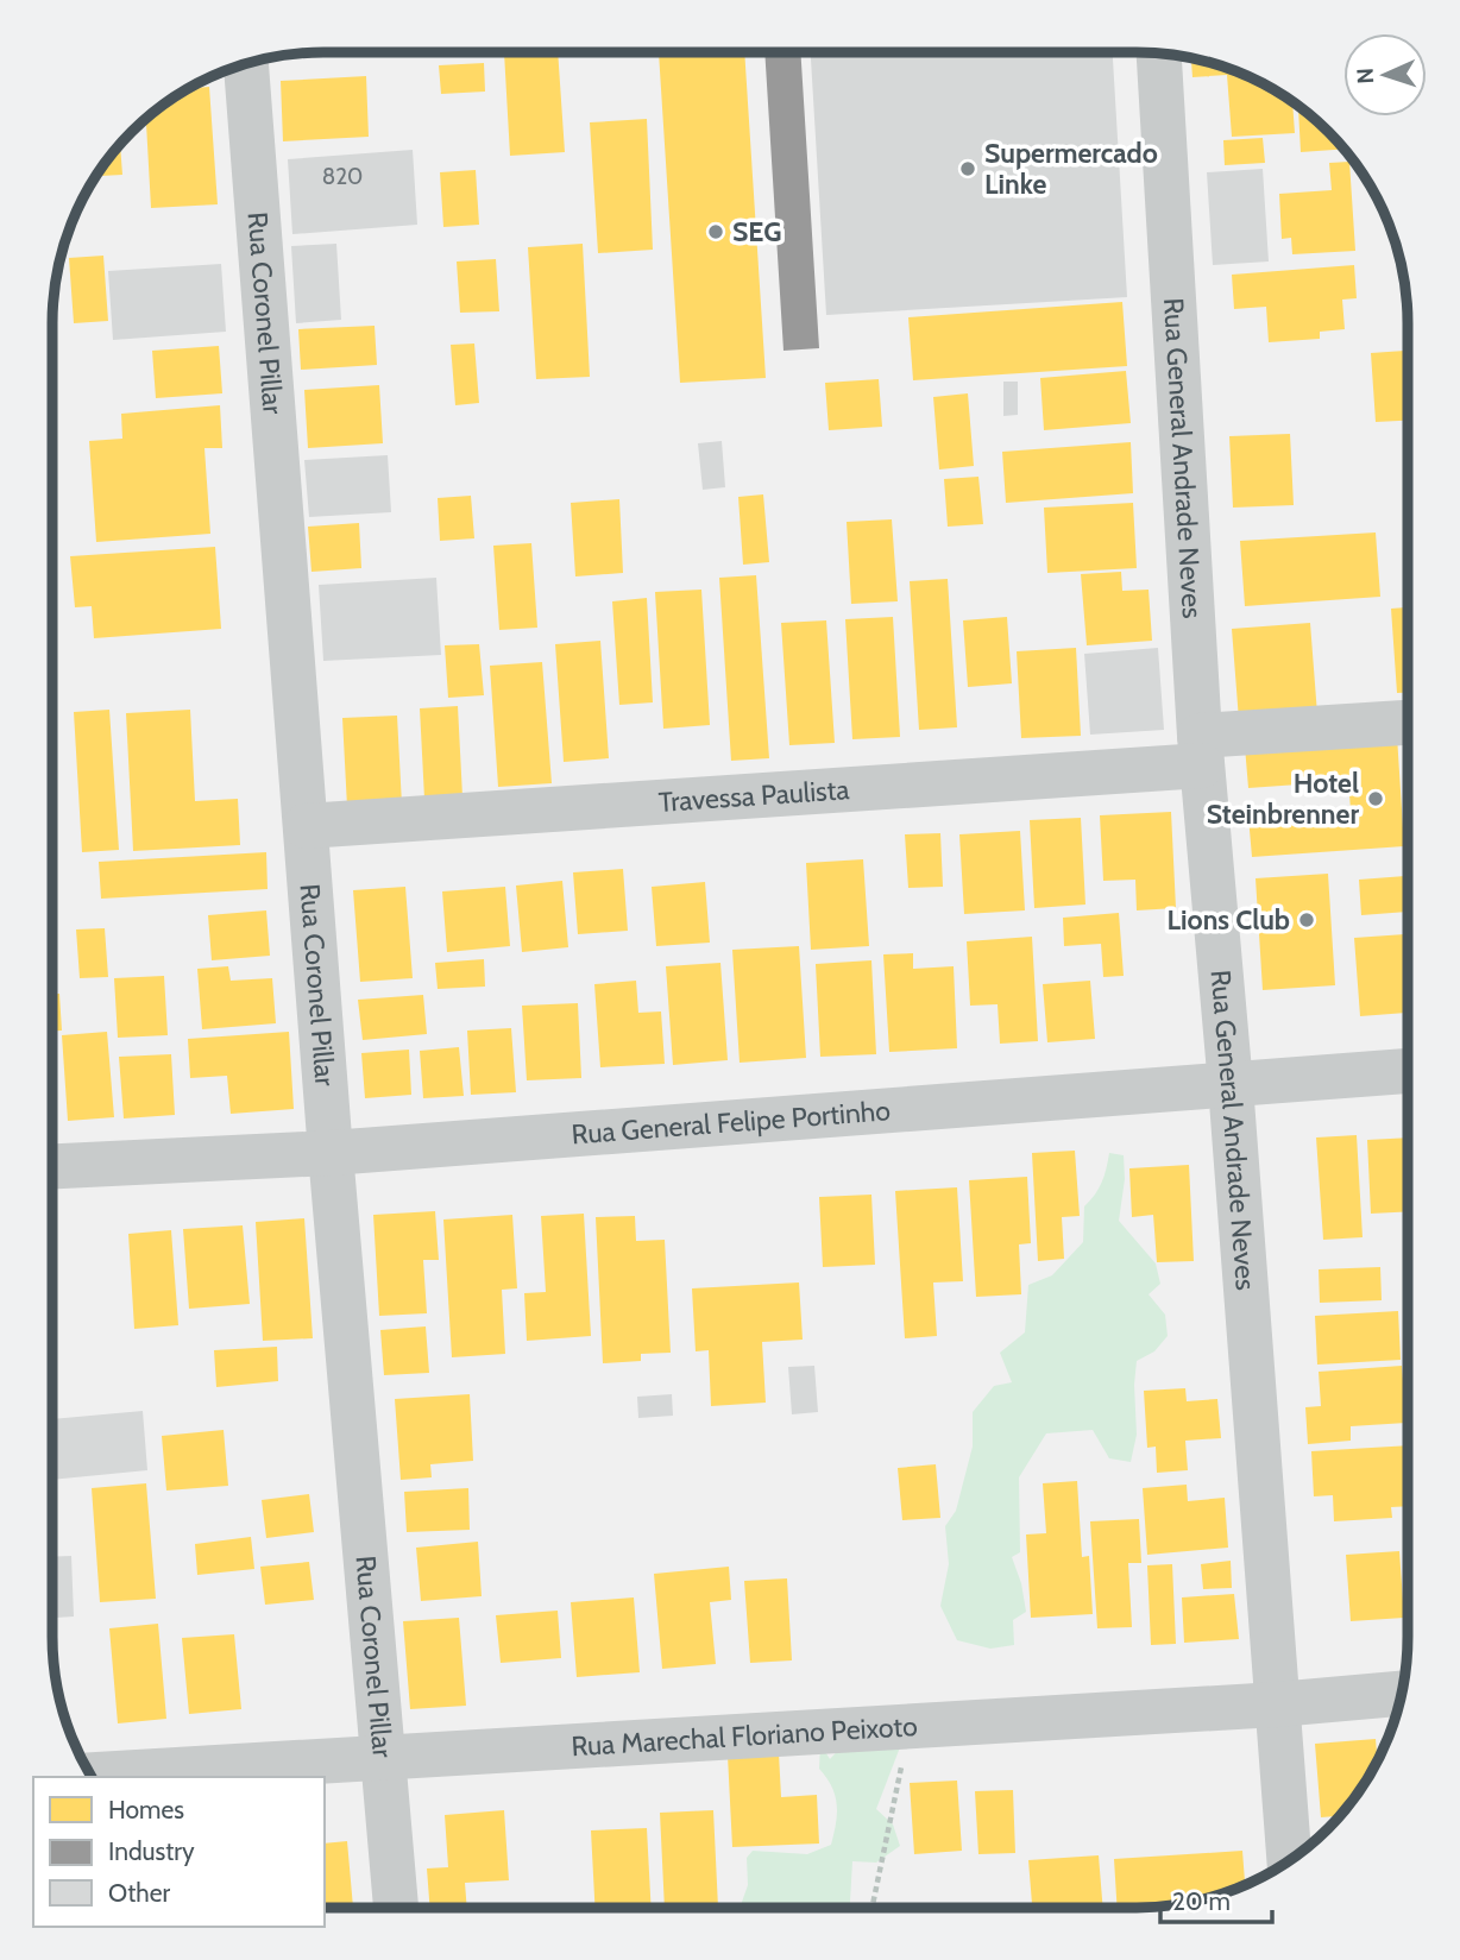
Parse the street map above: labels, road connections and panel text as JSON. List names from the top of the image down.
{
  "streets": {
    "street": [
      "Rua Coronel Pillar",
      "Rua General Andrade Neves",
      "Travessa Paulista",
      "Rua General Felipe Portinho",
      "Rua Marechal Floriano Peixoto"
    ]
  },
  "crossings": [
    ["Rua Coronel Pillar", "Travessa Paulista"],
    ["Rua Coronel Pillar", "Rua General Felipe Portinho"],
    ["Rua Coronel Pillar", "Rua Marechal Floriano Peixoto"],
    ["Rua General Andrade Neves", "Travessa Paulista"],
    ["Rua General Andrade Neves", "Rua General Felipe Portinho"],
    ["Rua General Andrade Neves", "Rua Marechal Floriano Peixoto"]
  ],
  "places": [
    "Supermercado Linke",
    "SEG",
    "Hotel Steinbrenner",
    "Lions Club"
  ],
  "house_numbers": ["820"],
  "legend": ["Homes", "Industry", "Other"],
  "scale_bar": "20 m",
  "north": "left"
}
